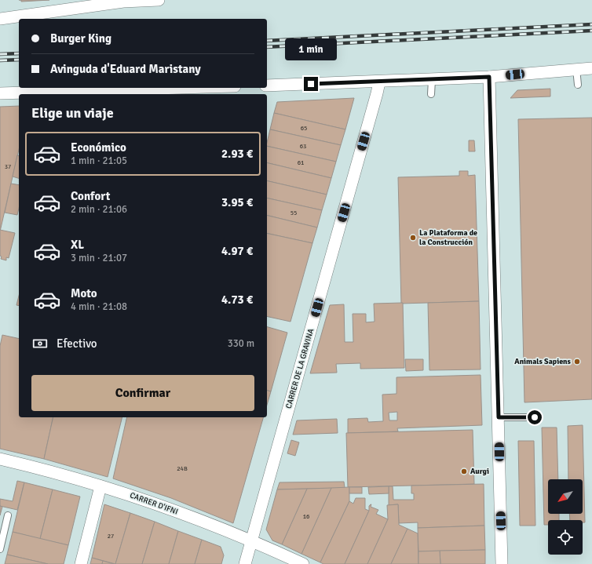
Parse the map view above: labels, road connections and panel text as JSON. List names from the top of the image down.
{
  "streets": {
    "street": ["CARRER DE LA GRAVINA", "CARRER D'IFNI"]
  },
  "crossings": [
    ["CARRER DE LA GRAVINA", "CARRER D'IFNI"]
  ],
  "places": ["La Plataforma de la Construcción", "Animals Sapiens", "Aurgi"],
  "house_numbers": [
    "65",
    "63",
    "61",
    "37",
    "55",
    "24B",
    "16",
    "27"
  ],
  "north": "bottom left",
  "page": {
    "banner": ["Burger King", "Avinguda d'Eduard Maristany"],
    "bubble": "1 min",
    "heading": "Elige un viaje",
    "list": [
      {
        "name": "Económico",
        "note": "1 min · 21:05",
        "value": "2.93 €"
      },
      {
        "name": "Confort",
        "note": "2 min · 21:06",
        "value": "3.95 €"
      },
      {
        "name": "XL",
        "note": "3 min · 21:07",
        "value": "4.97 €"
      },
      {
        "name": "Moto",
        "note": "4 min · 21:08",
        "value": "4.73 €"
      }
    ],
    "pay": ["Efectivo", "330 m"],
    "buttons": "Confirmar"
  }
}
